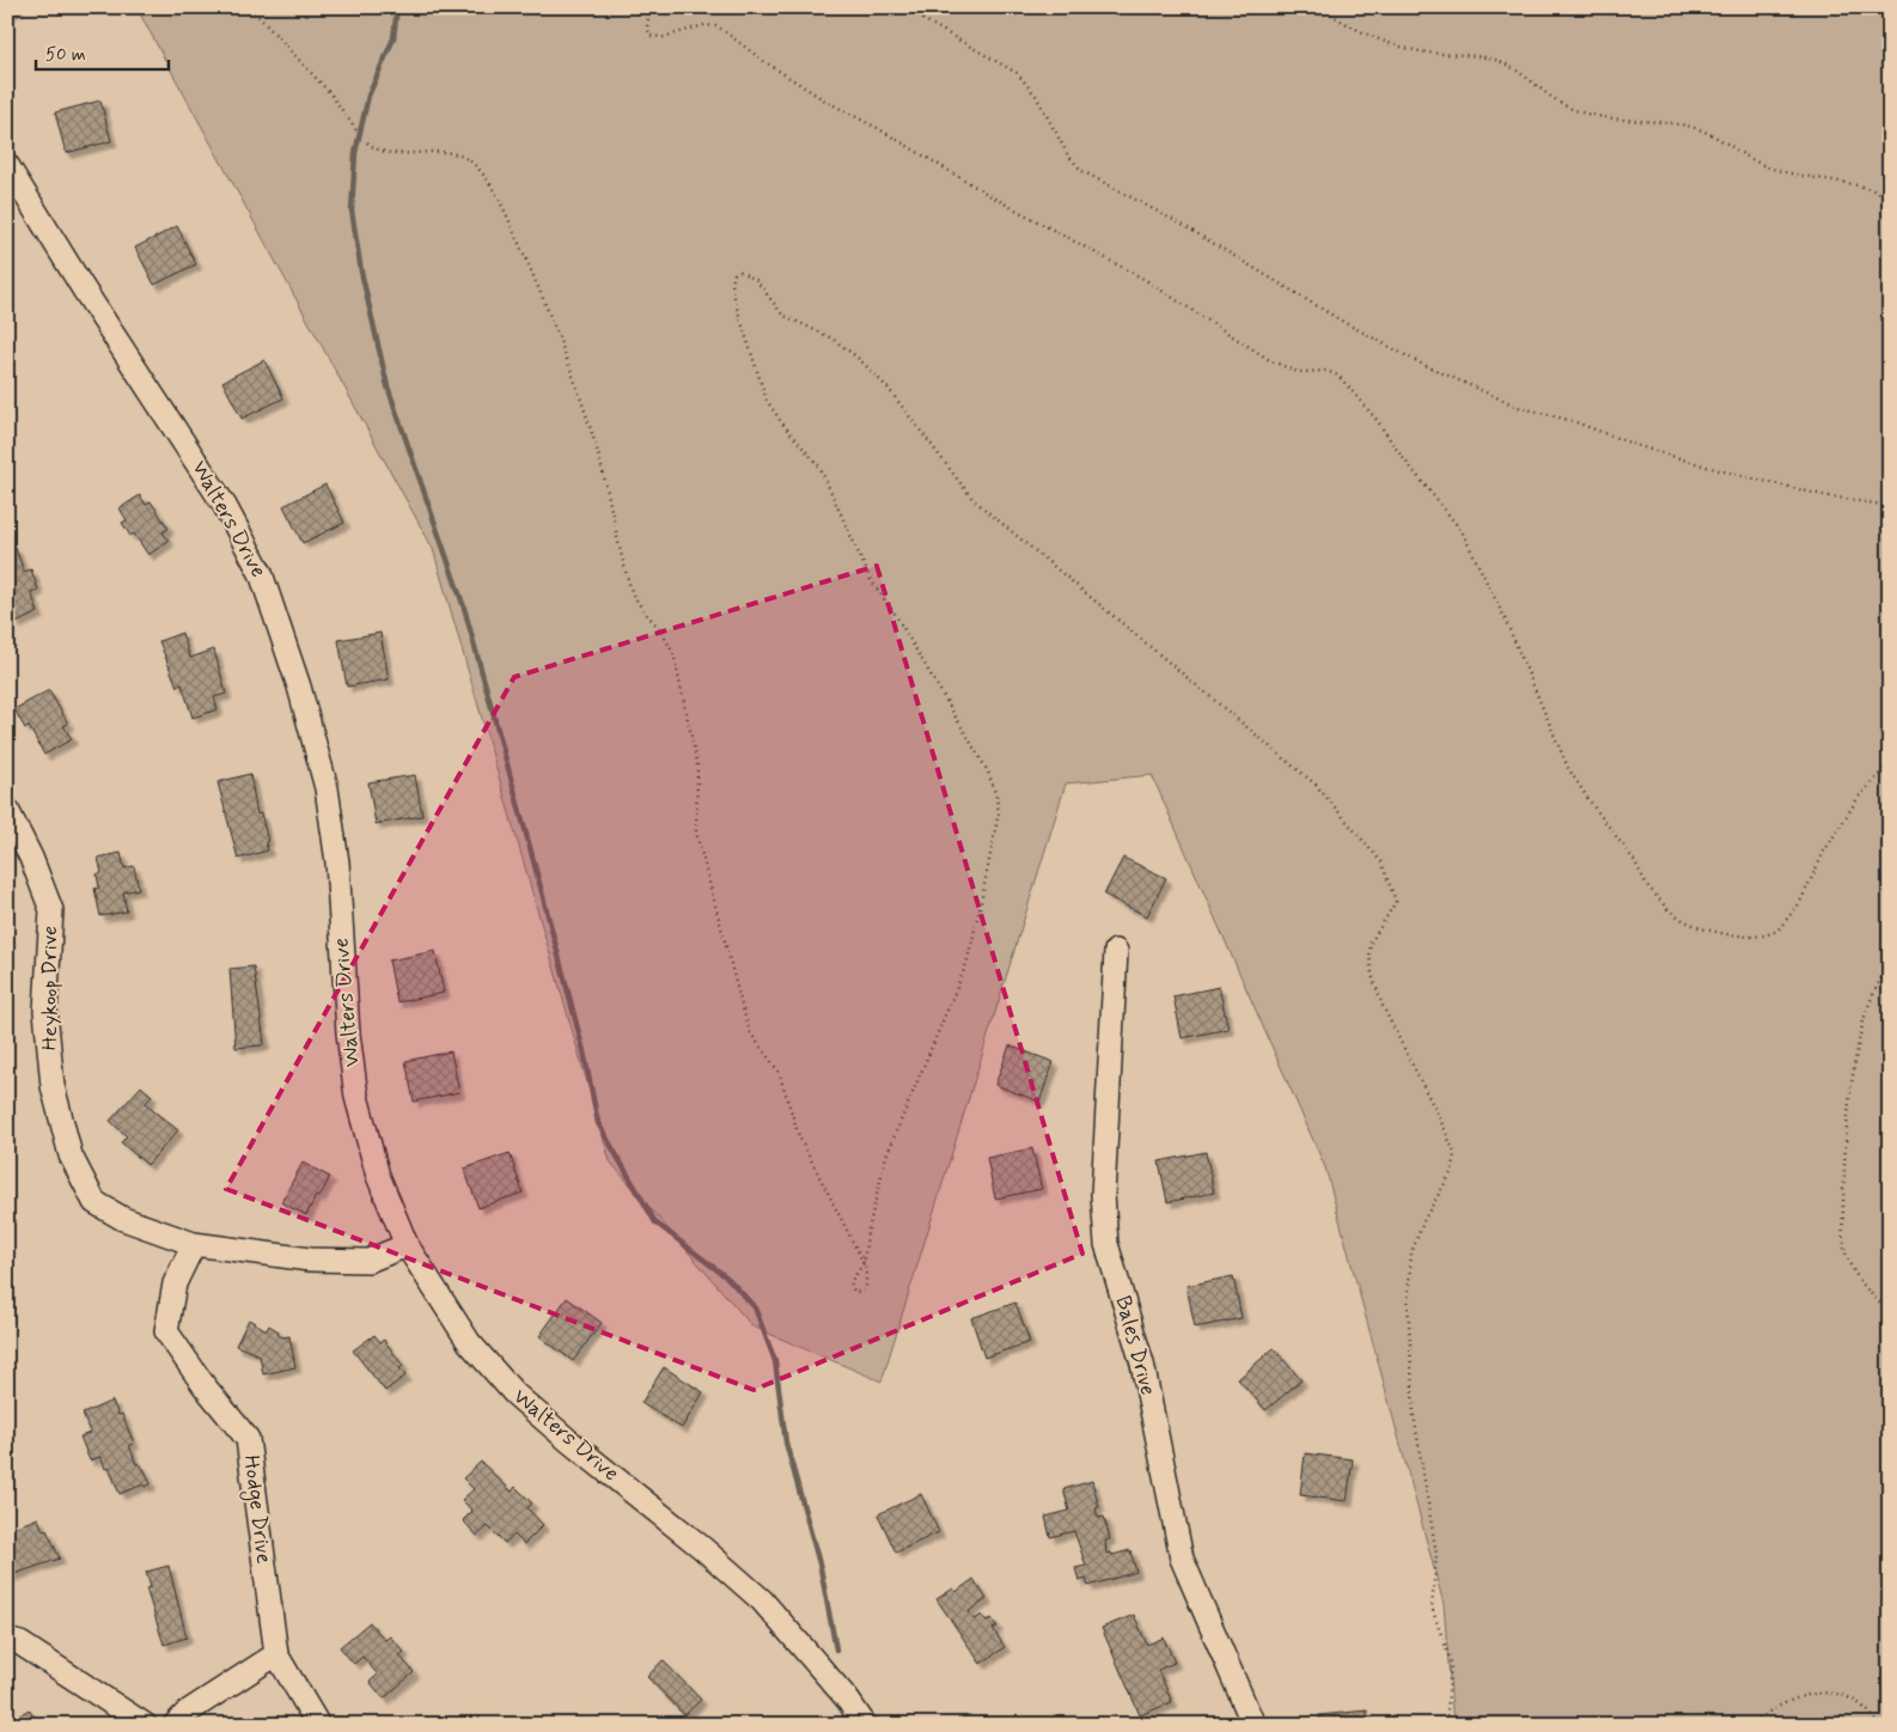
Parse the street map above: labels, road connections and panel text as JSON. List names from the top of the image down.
{
  "streets": {
    "street": [
      "Walters Drive",
      "Heykoop Drive",
      "Bales Drive",
      "Hodge Drive"
    ]
  },
  "crossings": [
    ["Walters Drive", "Heykoop Drive"],
    ["Heykoop Drive", "Hodge Drive"]
  ],
  "scale_bar": "50 m"
}
